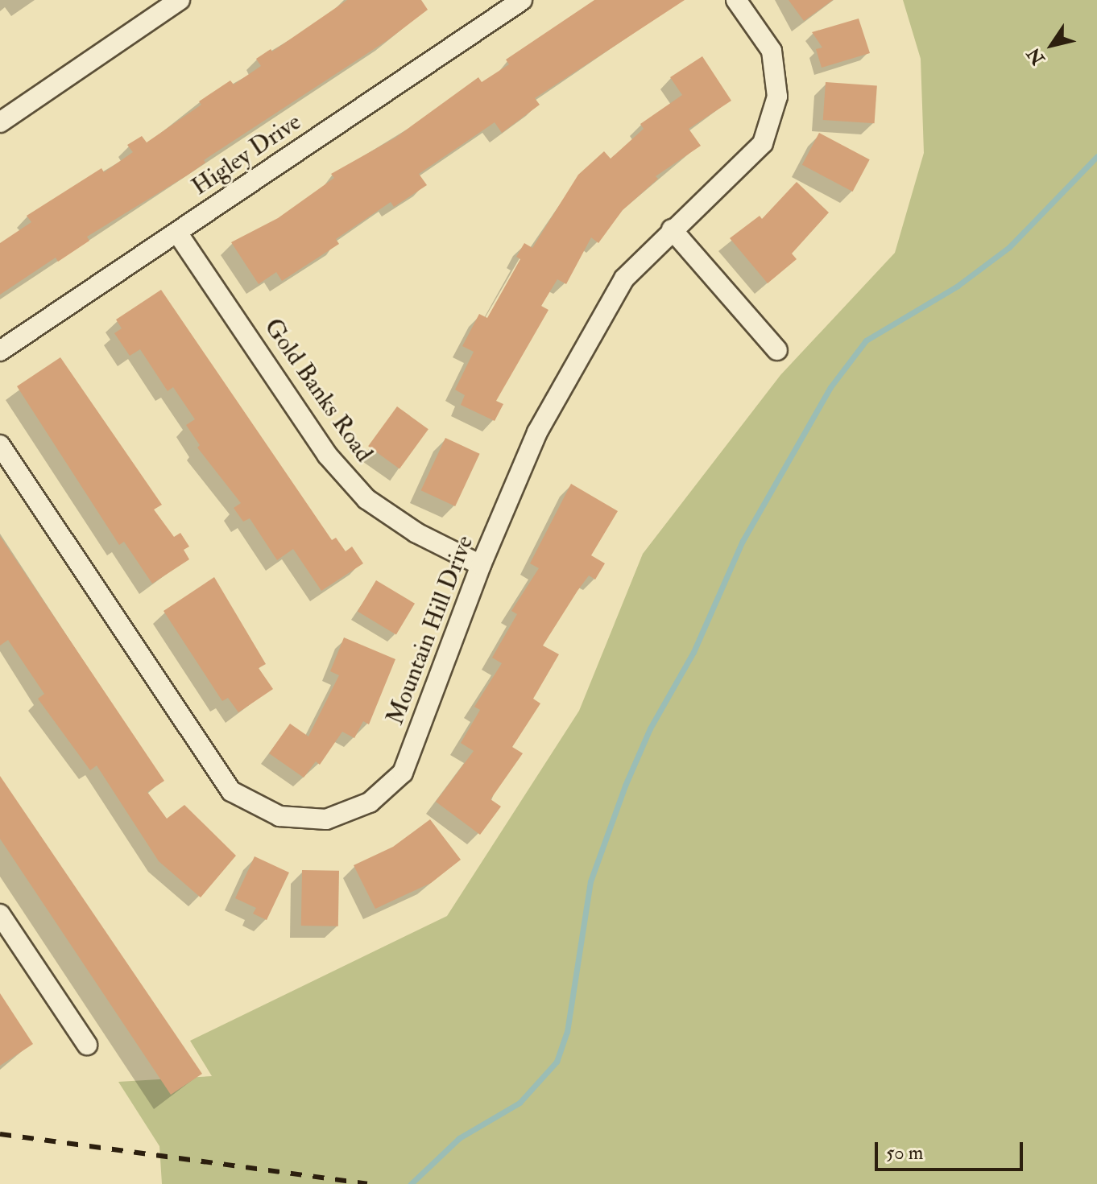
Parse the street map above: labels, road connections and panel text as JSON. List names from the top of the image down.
{
  "streets": {
    "street": ["Higley Drive", "Gold Banks Road", "Mountain Hill Drive"]
  },
  "crossings": [
    ["Higley Drive", "Gold Banks Road"],
    ["Gold Banks Road", "Mountain Hill Drive"]
  ],
  "scale_bar": "50 m",
  "north": "bottom left"
}
